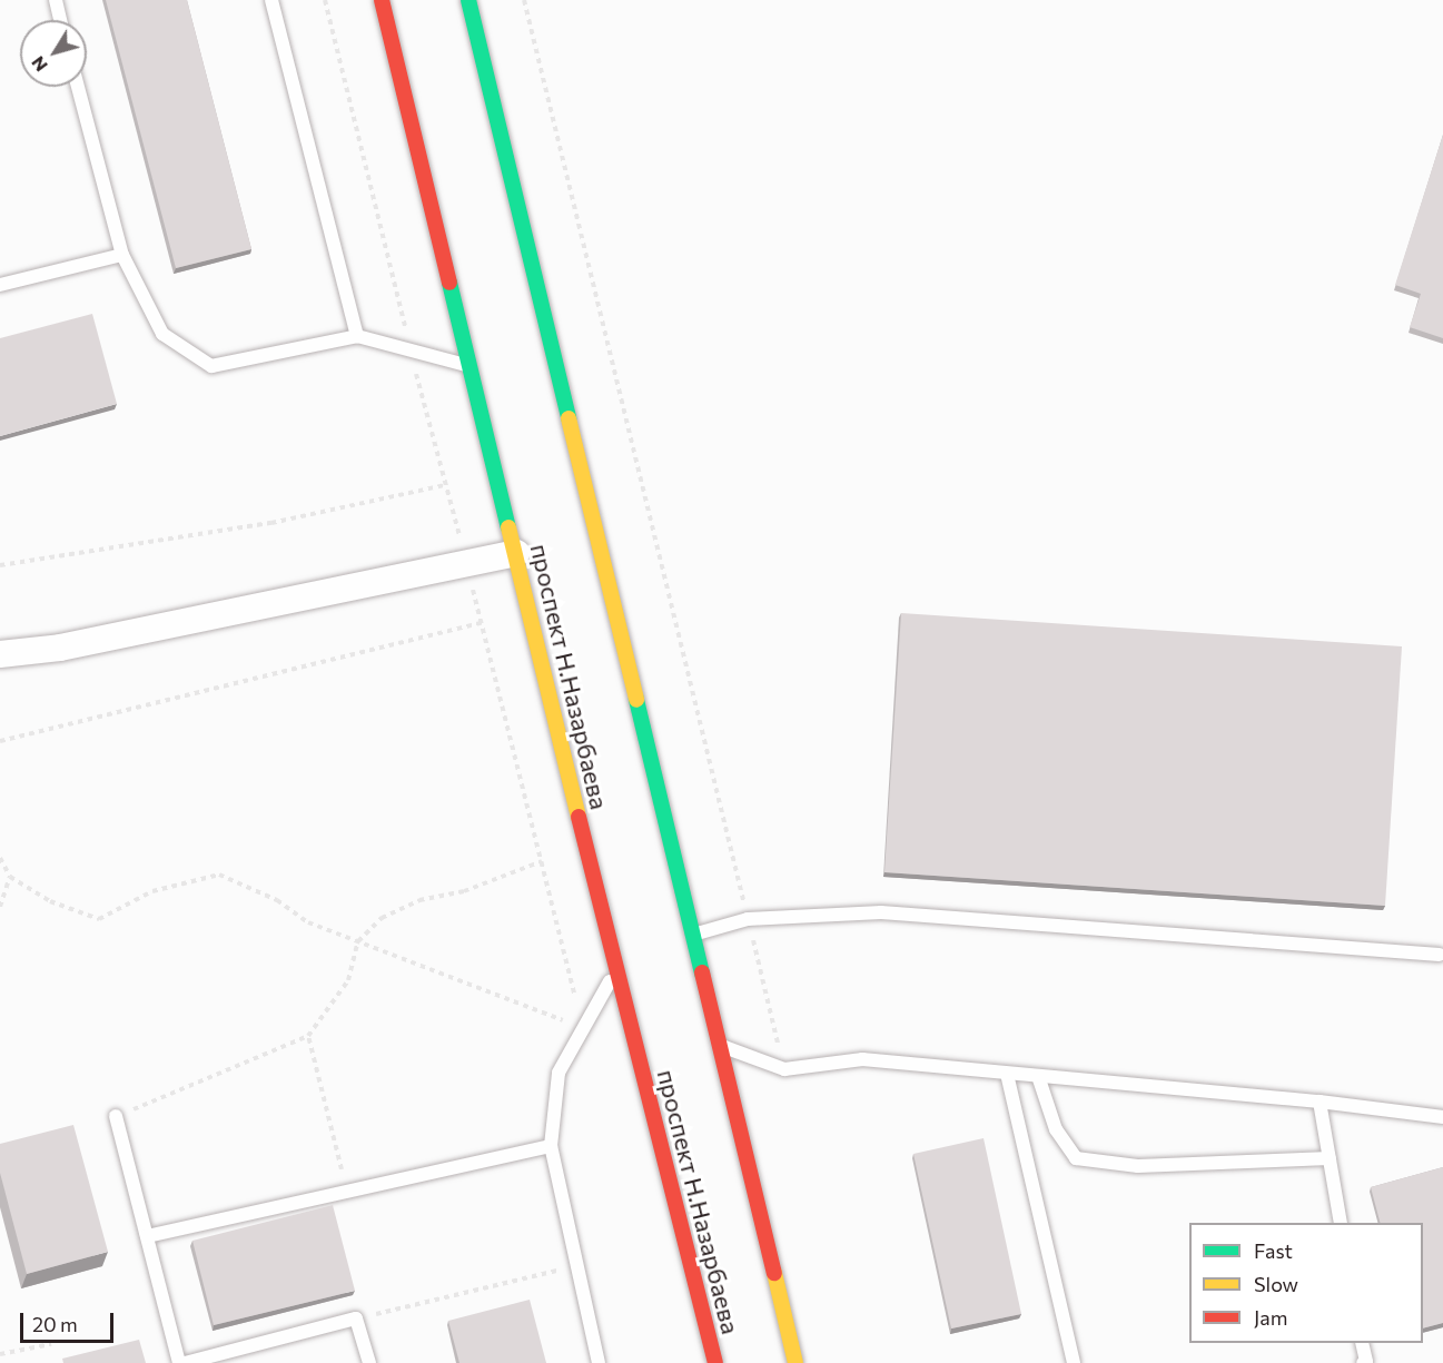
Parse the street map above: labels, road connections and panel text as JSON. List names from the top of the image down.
{
  "streets": {
    "main road": ["проспект Н.Назарбаева"]
  },
  "legend": ["Fast", "Slow", "Jam"],
  "scale_bar": "20 m",
  "north": "bottom left"
}
